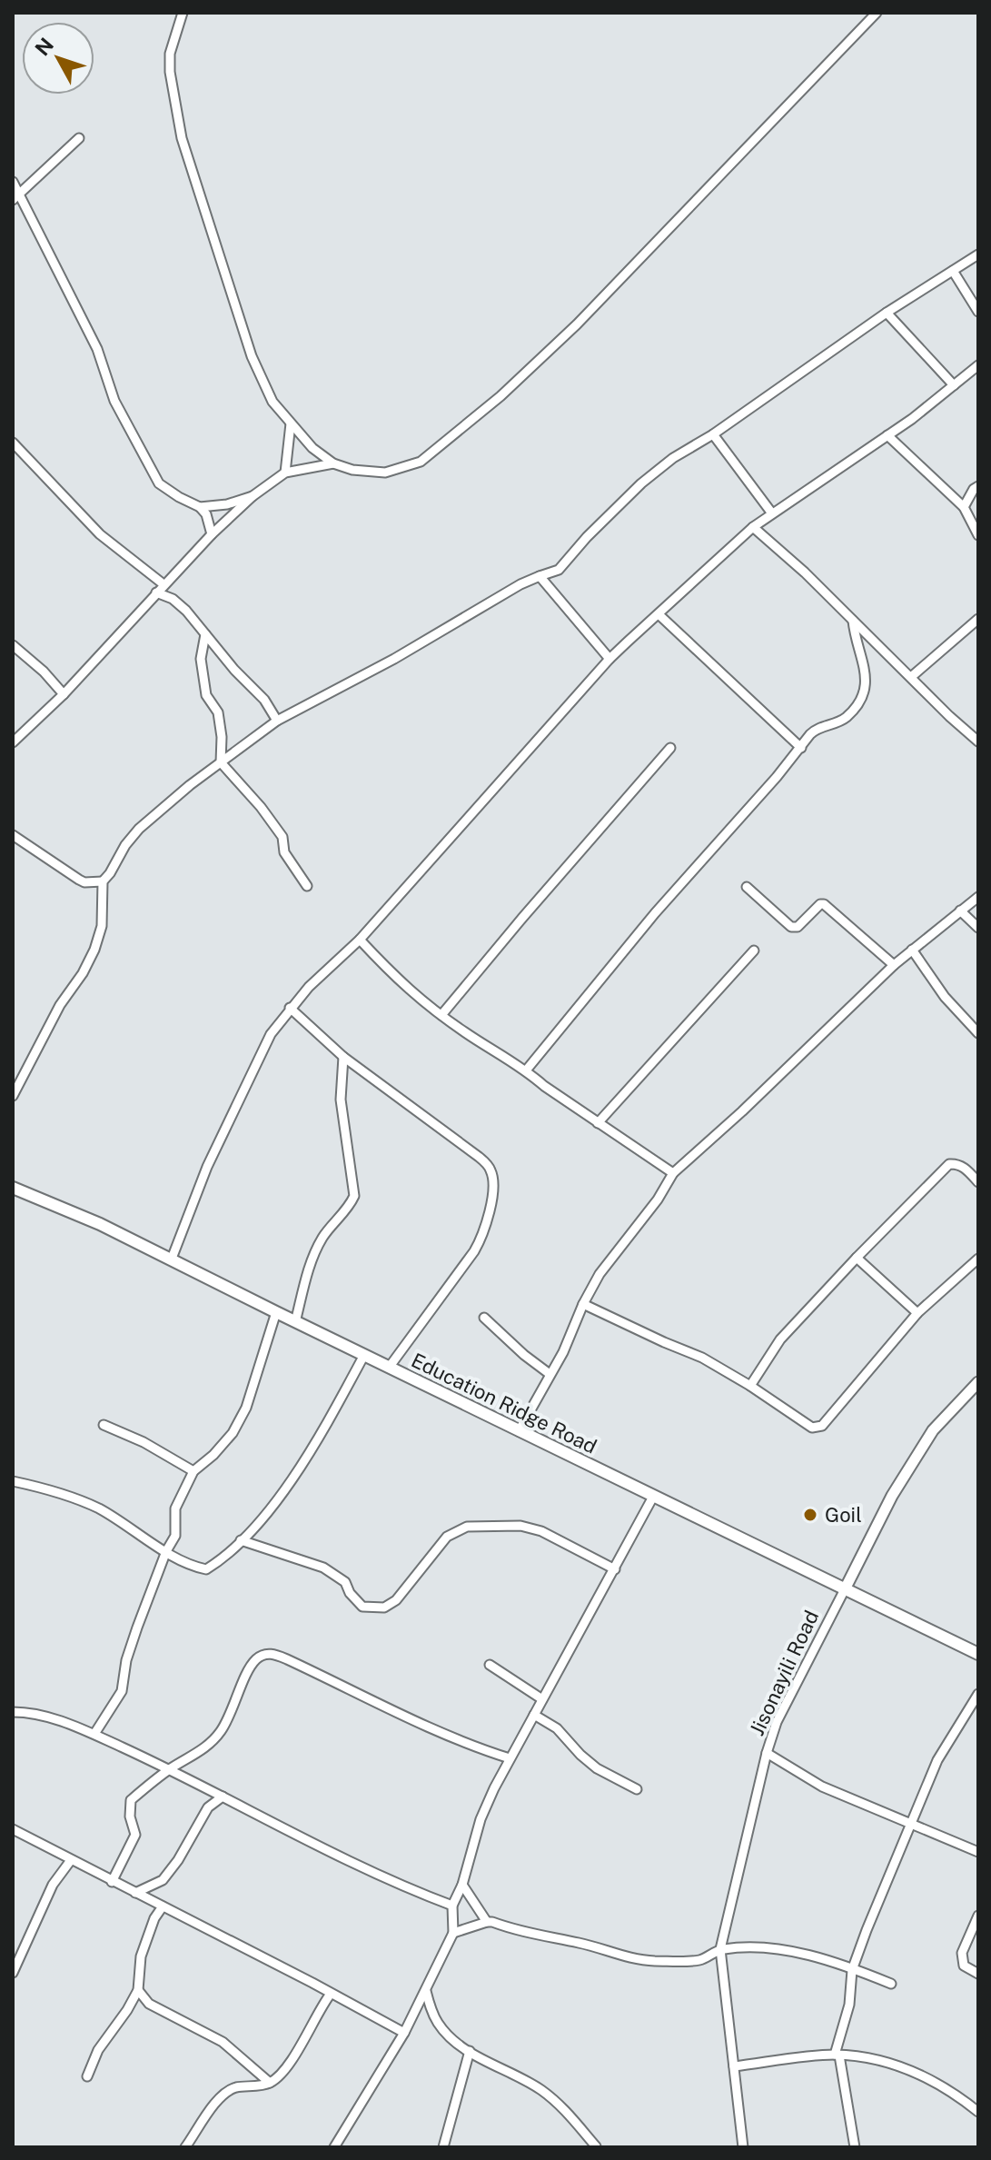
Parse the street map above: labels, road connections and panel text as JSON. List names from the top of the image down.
{
  "streets": {
    "main road": ["Education Ridge Road"],
    "street": ["Jisonayili Road"]
  },
  "crossings": [
    ["Education Ridge Road", "Jisonayili Road"]
  ],
  "places": ["Goil"],
  "north": "top left"
}
